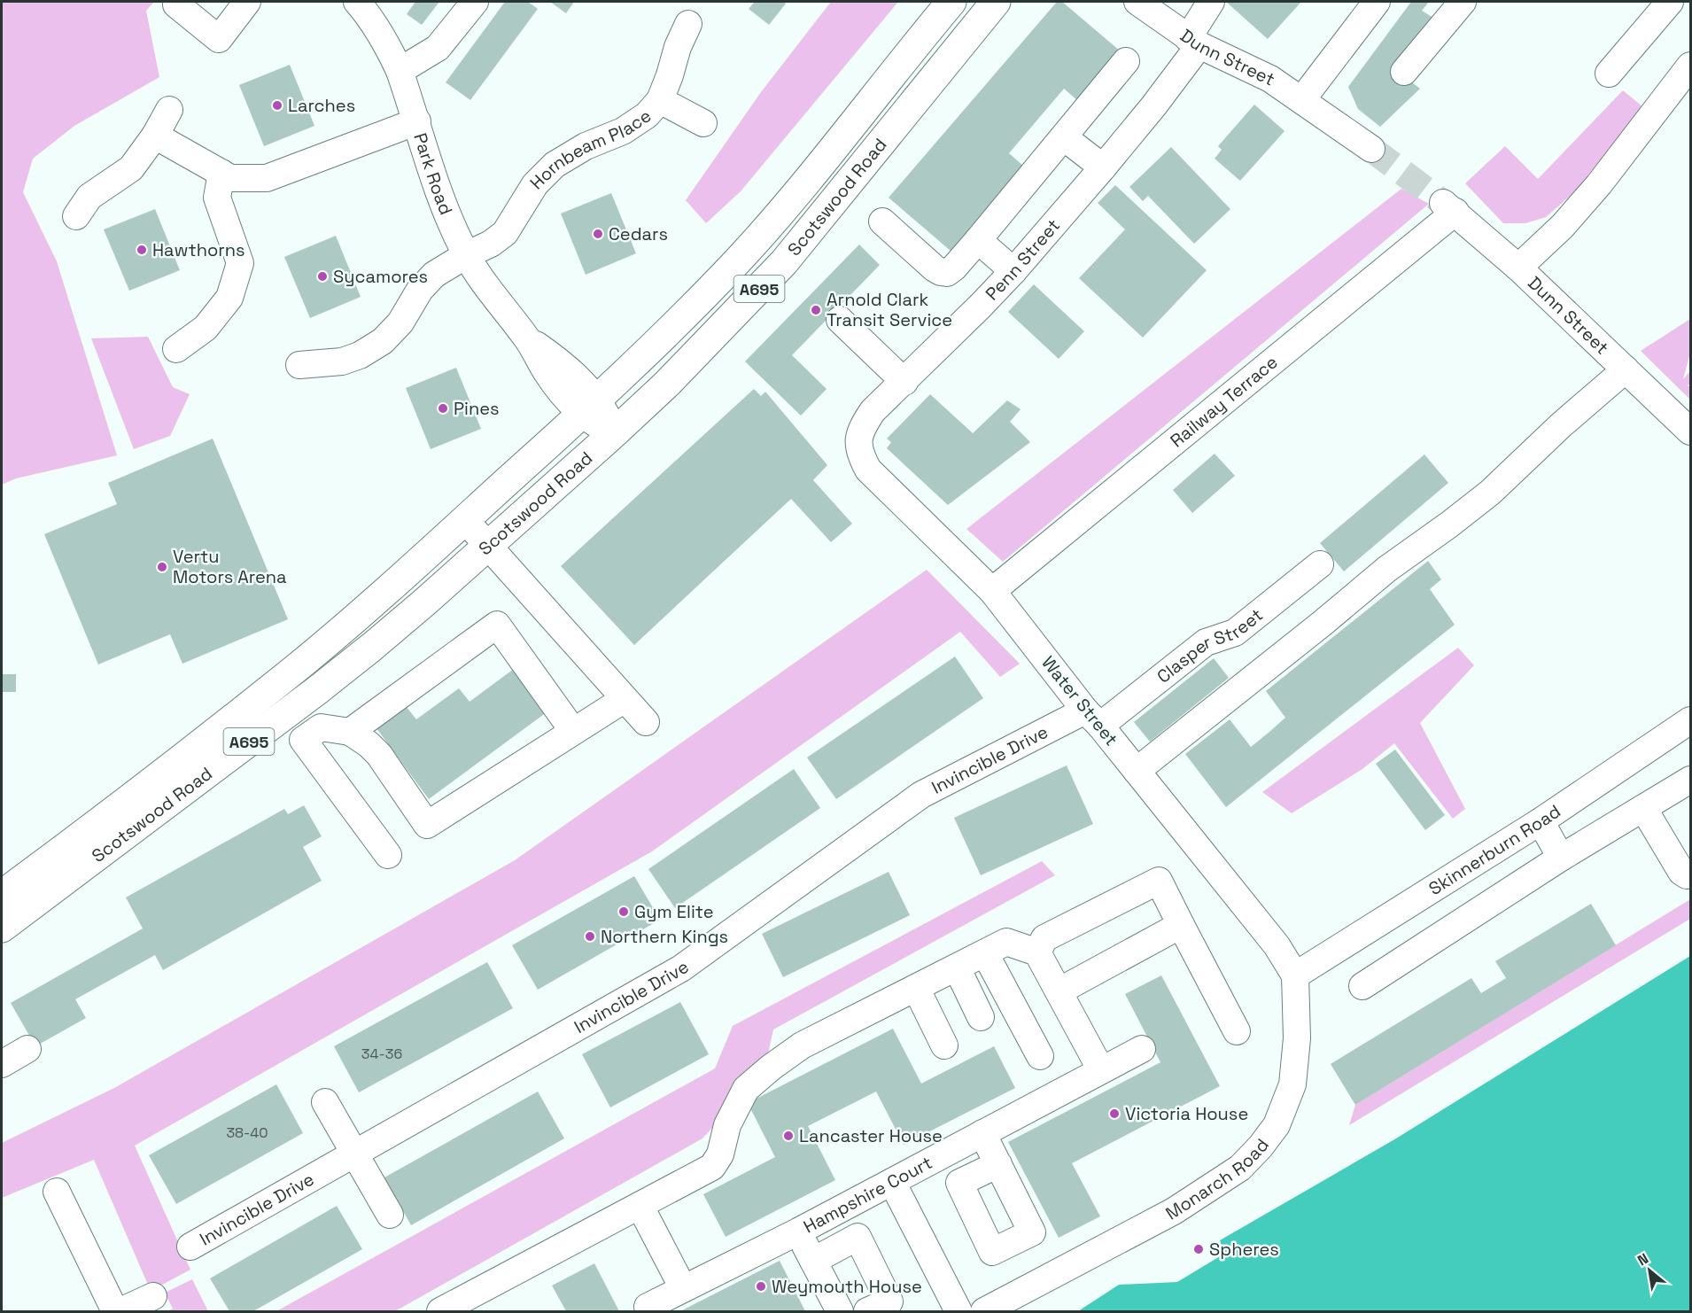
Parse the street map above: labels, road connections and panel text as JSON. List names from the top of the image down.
{
  "streets": {
    "main road": ["Scotswood Road", "A695"],
    "street": [
      "Dunn Street",
      "Hornbeam Place",
      "Park Road",
      "Penn Street",
      "Railway Terrace",
      "Clasper Street",
      "Water Street",
      "Invincible Drive",
      "Skinnerburn Road",
      "Monarch Road",
      "Hampshire Court"
    ]
  },
  "crossings": [
    ["Dunn Street", "Penn Street"],
    ["Dunn Street", "Railway Terrace"],
    ["Hornbeam Place", "Park Road"],
    ["Park Road", "Scotswood Road"],
    ["Penn Street", "Water Street"],
    ["Railway Terrace", "Water Street"],
    ["Clasper Street", "Water Street"],
    ["Clasper Street", "Invincible Drive"],
    ["Water Street", "Invincible Drive"],
    ["Water Street", "Skinnerburn Road"],
    ["Water Street", "Monarch Road"],
    ["Skinnerburn Road", "Monarch Road"]
  ],
  "places": [
    "Larches",
    "Cedars",
    "Hawthorns",
    "Sycamores",
    "Arnold Clark Transit Service",
    "Pines",
    "Vertu Motors Arena",
    "Gym Elite",
    "Northern Kings",
    "Victoria House",
    "Lancaster House",
    "Spheres",
    "Weymouth House"
  ],
  "house_numbers": ["34-36", "38-40"],
  "north": "top left"
}
